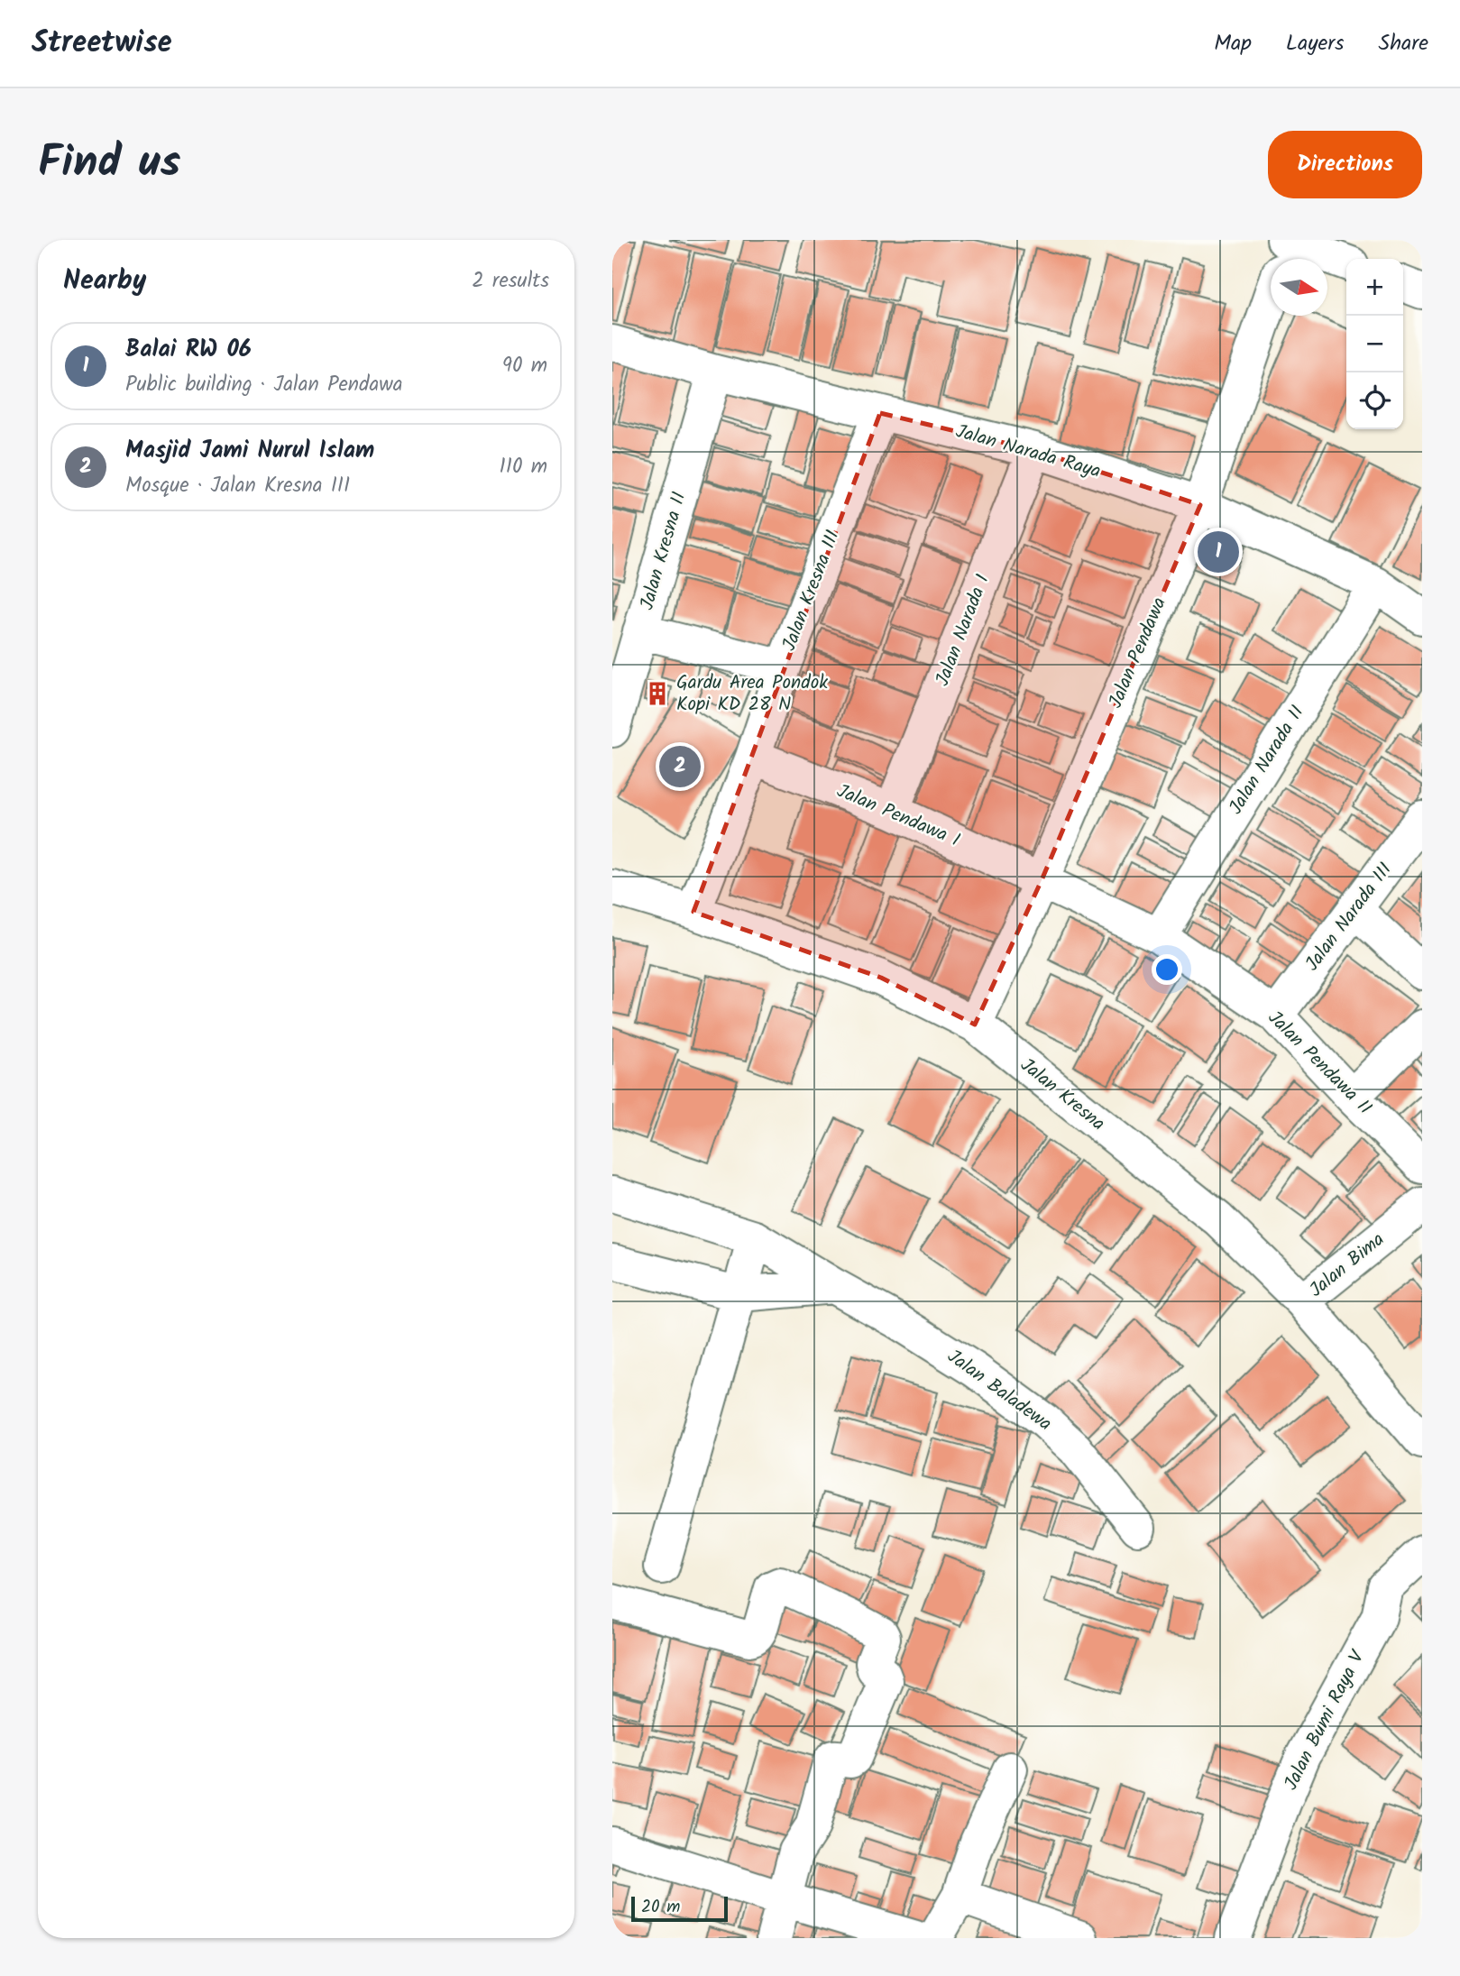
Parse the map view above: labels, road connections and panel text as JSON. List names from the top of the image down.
{
  "streets": {
    "street": [
      "Jalan Narada Raya",
      "Jalan Kresna II",
      "Jalan Kresna III",
      "Jalan Narada I",
      "Jalan Pendawa",
      "Jalan Narada II",
      "Jalan Pendawa I",
      "Jalan Narada III",
      "Jalan Pendawa II",
      "Jalan Kresna",
      "Jalan Bima",
      "Jalan Baladewa",
      "Jalan Bumi Raya V"
    ]
  },
  "crossings": [
    ["Jalan Narada Raya", "Jalan Kresna II"],
    ["Jalan Narada Raya", "Jalan Kresna III"],
    ["Jalan Narada Raya", "Jalan Narada I"],
    ["Jalan Narada Raya", "Jalan Pendawa"],
    ["Jalan Narada Raya", "Jalan Narada II"],
    ["Jalan Kresna III", "Jalan Pendawa I"],
    ["Jalan Kresna III", "Jalan Kresna"],
    ["Jalan Narada I", "Jalan Pendawa I"],
    ["Jalan Pendawa", "Jalan Pendawa I"],
    ["Jalan Pendawa", "Jalan Pendawa II"],
    ["Jalan Pendawa", "Jalan Kresna"],
    ["Jalan Narada II", "Jalan Pendawa II"],
    ["Jalan Pendawa I", "Jalan Pendawa II"],
    ["Jalan Narada III", "Jalan Pendawa II"],
    ["Jalan Kresna", "Jalan Bima"]
  ],
  "places": {
    "building": ["Gardu Area Pondok Kopi KD 28 N"]
  },
  "scale_bar": "20 m",
  "north": "right",
  "page": {
    "header": "Streetwise",
    "nav": ["Map", "Layers", "Share"],
    "title": "Find us",
    "buttons": "Directions",
    "heading": ["Nearby", "2 results"],
    "map_buttons": ["+", "−"],
    "list": [
      {
        "mark": "1",
        "name": "Balai RW 06",
        "note": "Public building · Jalan Pendawa",
        "value": "90 m"
      },
      {
        "mark": "2",
        "name": "Masjid Jami Nurul Islam",
        "note": "Mosque · Jalan Kresna III",
        "value": "110 m"
      }
    ],
    "pins": ["1", "2"],
    "scale": "20 m"
  }
}
